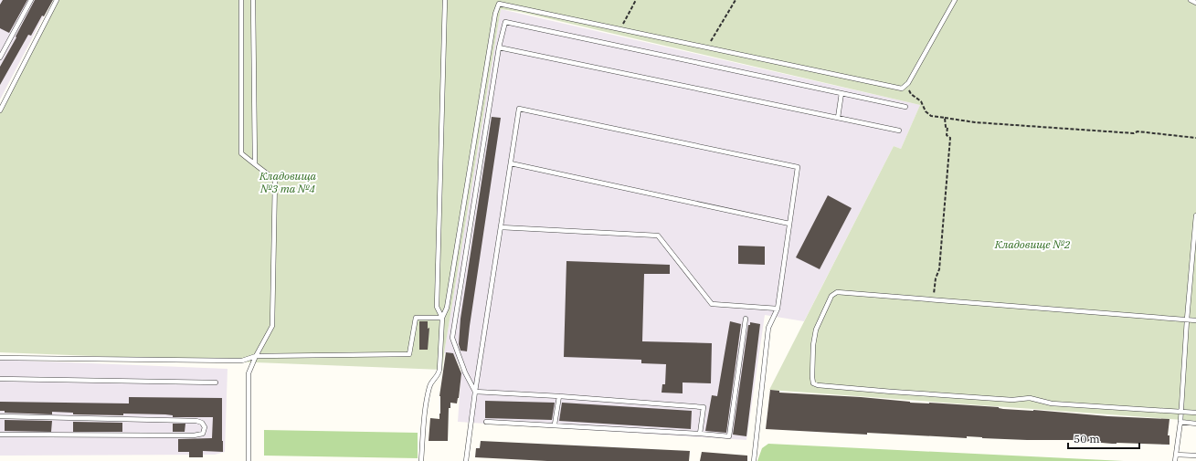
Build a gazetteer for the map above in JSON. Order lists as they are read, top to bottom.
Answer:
{
  "parks": ["Кладовища №3 та №4", "Кладовище №2"],
  "scale_bar": "50 m"
}
